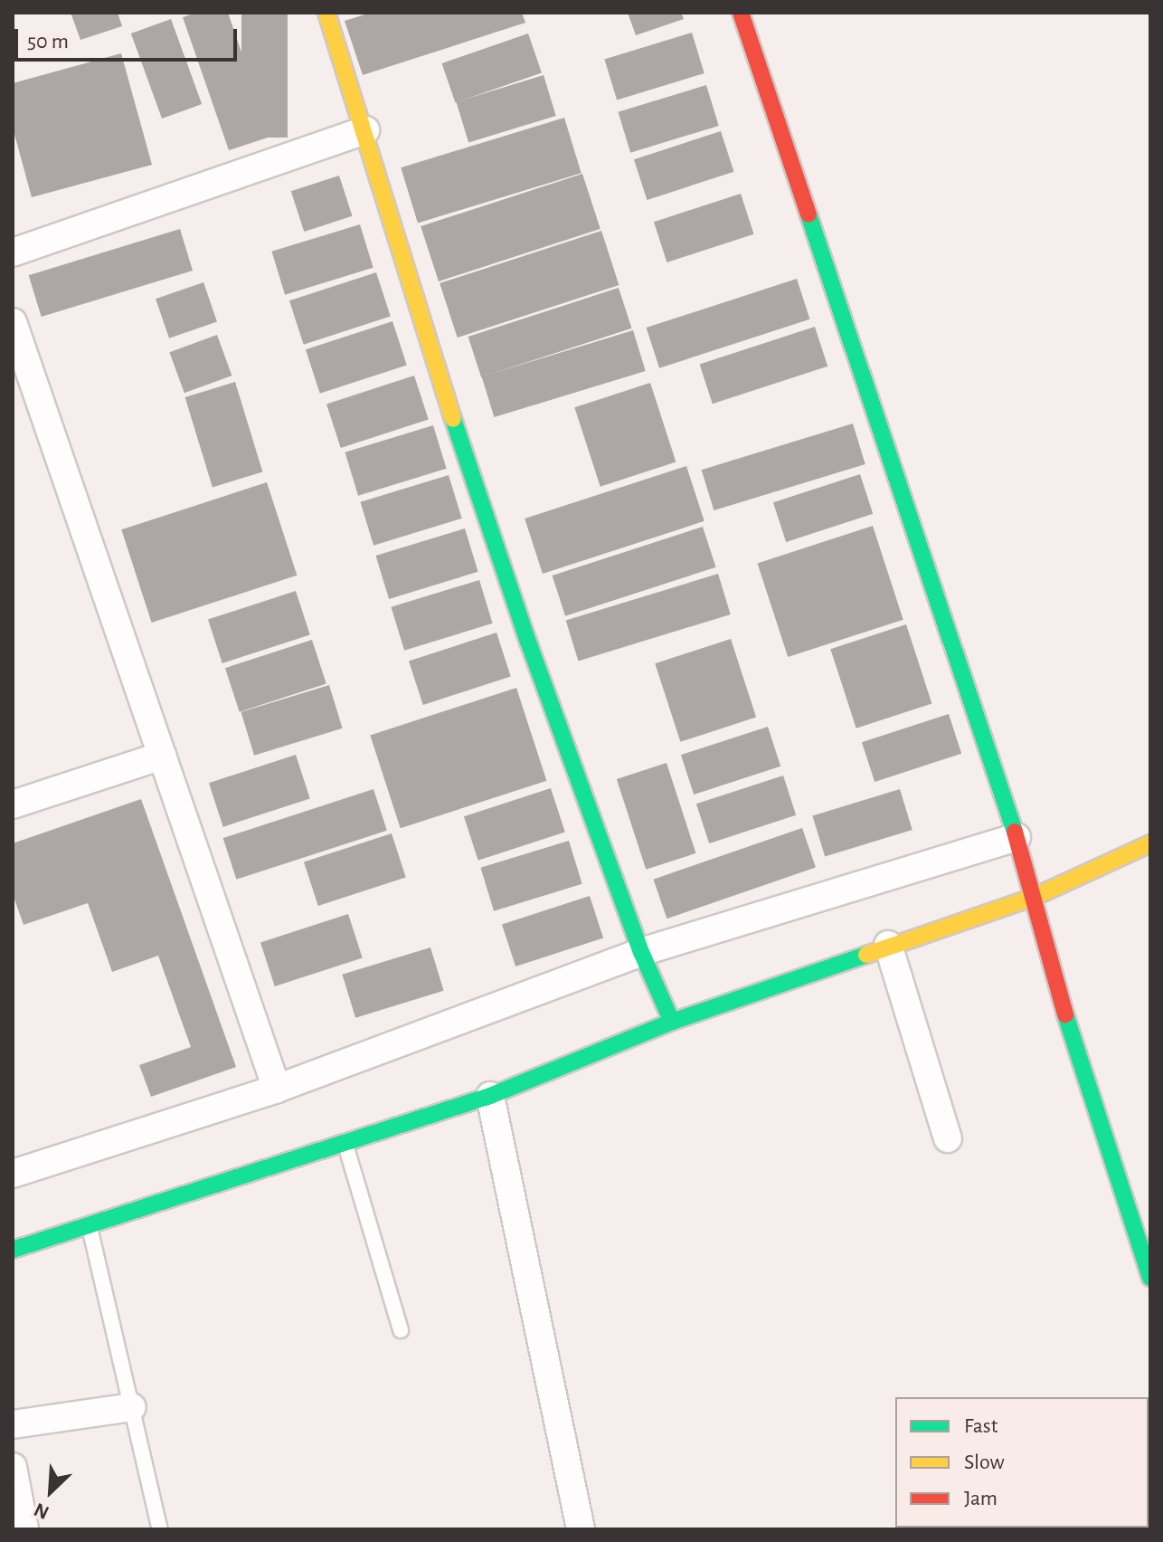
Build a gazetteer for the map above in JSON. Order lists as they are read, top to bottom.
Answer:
{
  "legend": ["Fast", "Slow", "Jam"],
  "scale_bar": "50 m",
  "north": "bottom left"
}
